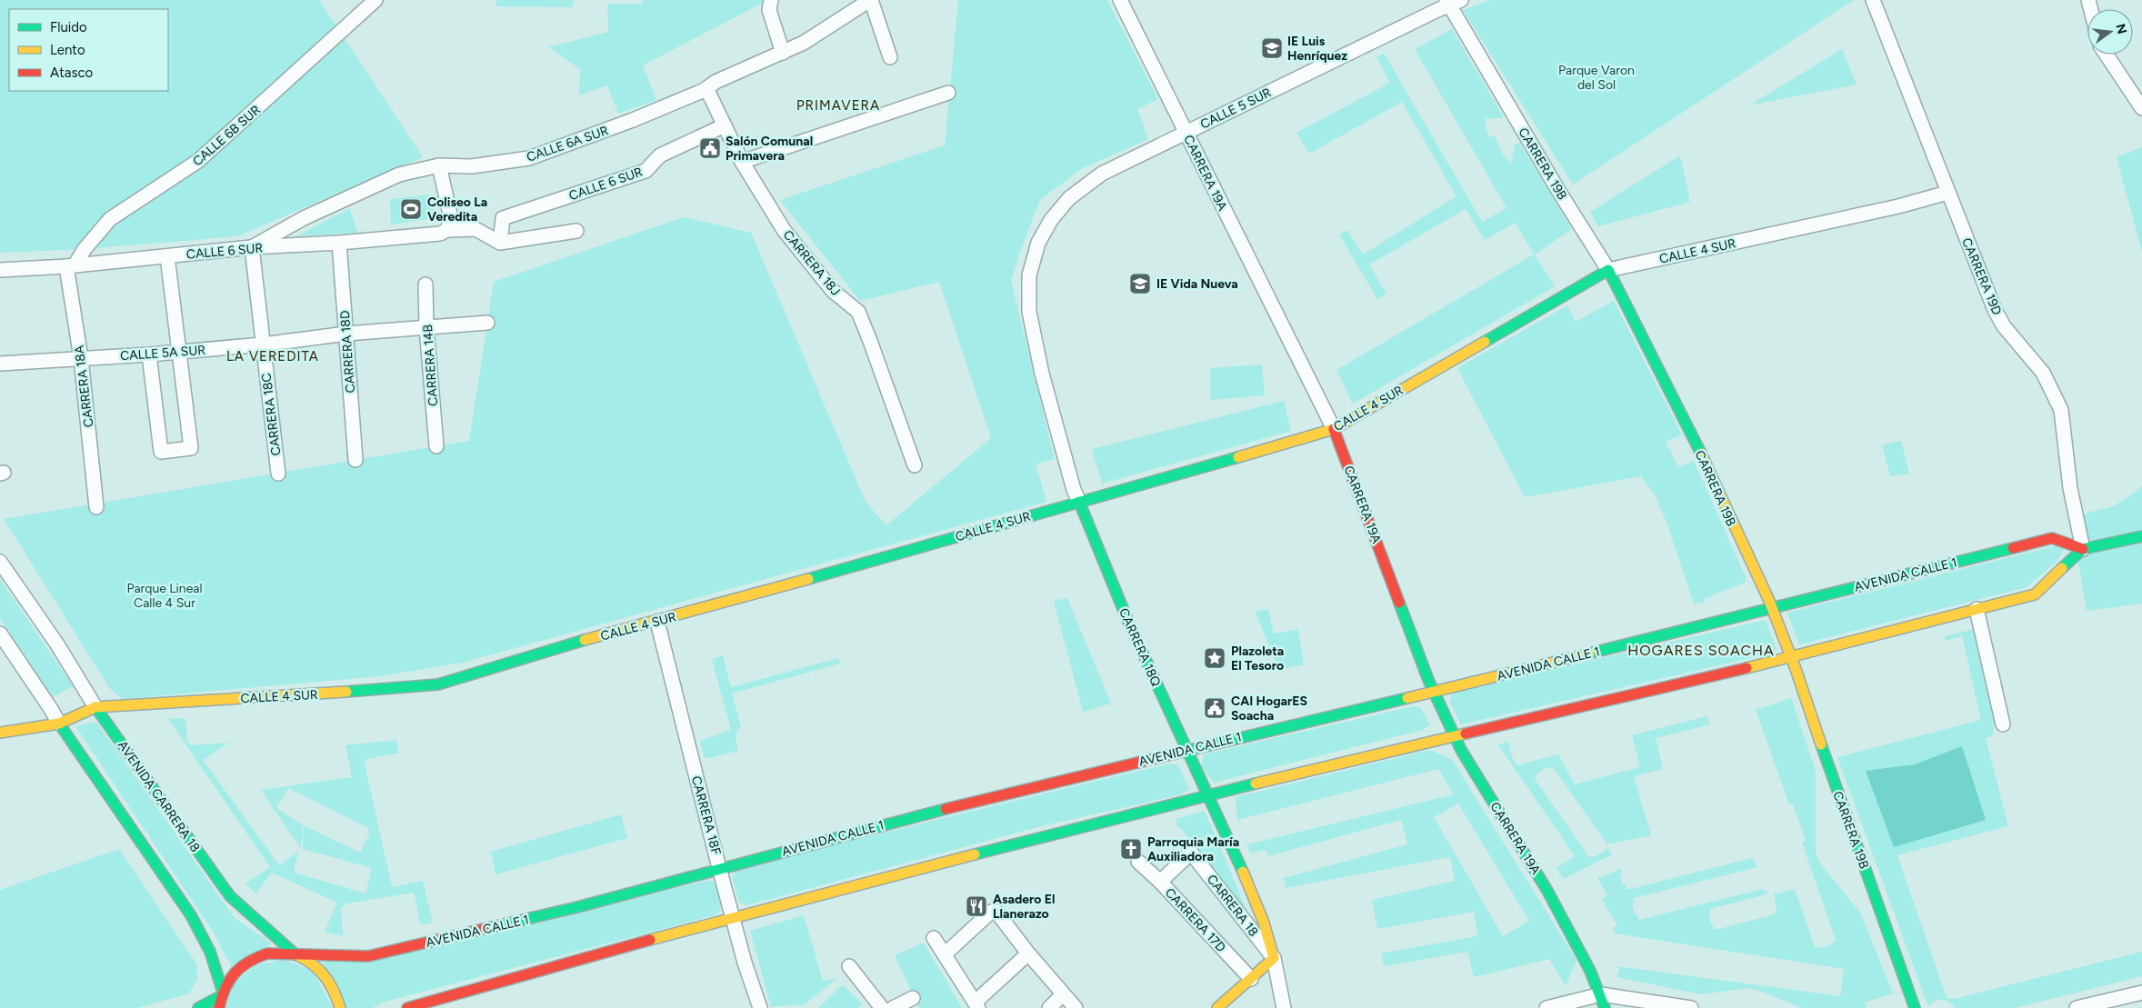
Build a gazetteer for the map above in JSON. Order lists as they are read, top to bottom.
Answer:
{
  "streets": {
    "main road": [
      "CARRERA 19B",
      "CARRERA 19A",
      "CALLE 4 SUR",
      "AVENIDA CALLE 1",
      "CARRERA 18Q",
      "AVENIDA CARRERA 18"
    ],
    "street": [
      "CALLE 5 SUR",
      "CALLE 6B SUR",
      "CALLE 6A SUR",
      "CALLE 6 SUR",
      "CARRERA 18J",
      "CARRERA 19D",
      "CARRERA 18D",
      "CALLE 5A SUR",
      "CARRERA 14B",
      "CARRERA 18A",
      "CARRERA 18C",
      "CARRERA 18F",
      "CARRERA 18",
      "CARRERA 17D"
    ]
  },
  "crossings": [
    ["CALLE 5 SUR", "CARRERA 19B"],
    ["CALLE 5 SUR", "CARRERA 19A"],
    ["CALLE 5 SUR", "CARRERA 18Q"],
    ["CALLE 6B SUR", "CALLE 6 SUR"],
    ["CALLE 6B SUR", "CARRERA 18A"],
    ["CALLE 6A SUR", "CALLE 6 SUR"],
    ["CALLE 6A SUR", "CARRERA 18J"],
    ["CALLE 6A SUR", "CARRERA 18C"],
    ["CARRERA 19B", "CALLE 4 SUR"],
    ["CARRERA 19B", "AVENIDA CALLE 1"],
    ["CARRERA 19A", "CALLE 4 SUR"],
    ["CARRERA 19A", "AVENIDA CALLE 1"],
    ["CALLE 6 SUR", "CARRERA 18J"],
    ["CALLE 6 SUR", "CARRERA 18D"],
    ["CALLE 6 SUR", "CARRERA 18A"],
    ["CALLE 6 SUR", "CARRERA 18C"],
    ["CALLE 4 SUR", "CARRERA 19D"],
    ["CALLE 4 SUR", "CARRERA 18Q"],
    ["CALLE 4 SUR", "AVENIDA CARRERA 18"],
    ["CALLE 4 SUR", "CARRERA 18F"],
    ["CARRERA 19D", "AVENIDA CALLE 1"],
    ["CARRERA 18D", "CALLE 5A SUR"],
    ["CALLE 5A SUR", "CARRERA 14B"],
    ["CALLE 5A SUR", "CARRERA 18A"],
    ["CALLE 5A SUR", "CARRERA 18C"],
    ["AVENIDA CALLE 1", "CARRERA 18Q"],
    ["AVENIDA CALLE 1", "AVENIDA CARRERA 18"],
    ["AVENIDA CALLE 1", "CARRERA 18F"],
    ["CARRERA 18Q", "CARRERA 18"],
    ["CARRERA 18", "CARRERA 17D"]
  ],
  "districts": ["PRIMAVERA", "LA VEREDITA", "HOGARES SOACHA"],
  "parks": ["Parque Varon del Sol", "Parque Lineal Calle 4 Sur"],
  "places": {
    "school or university": ["IE Luis Henríquez", "IE Vida Nueva"],
    "public building": ["Salón Comunal Primavera", "CAI HogarES Soacha"],
    "sports": ["Coliseo La Veredita"],
    "place": ["Plazoleta El Tesoro"],
    "church": ["Parroquia María Auxiliadora"],
    "restaurant": ["Asadero El Llanerazo"]
  },
  "legend": ["Fluido", "Lento", "Atasco"],
  "north": "right"
}
